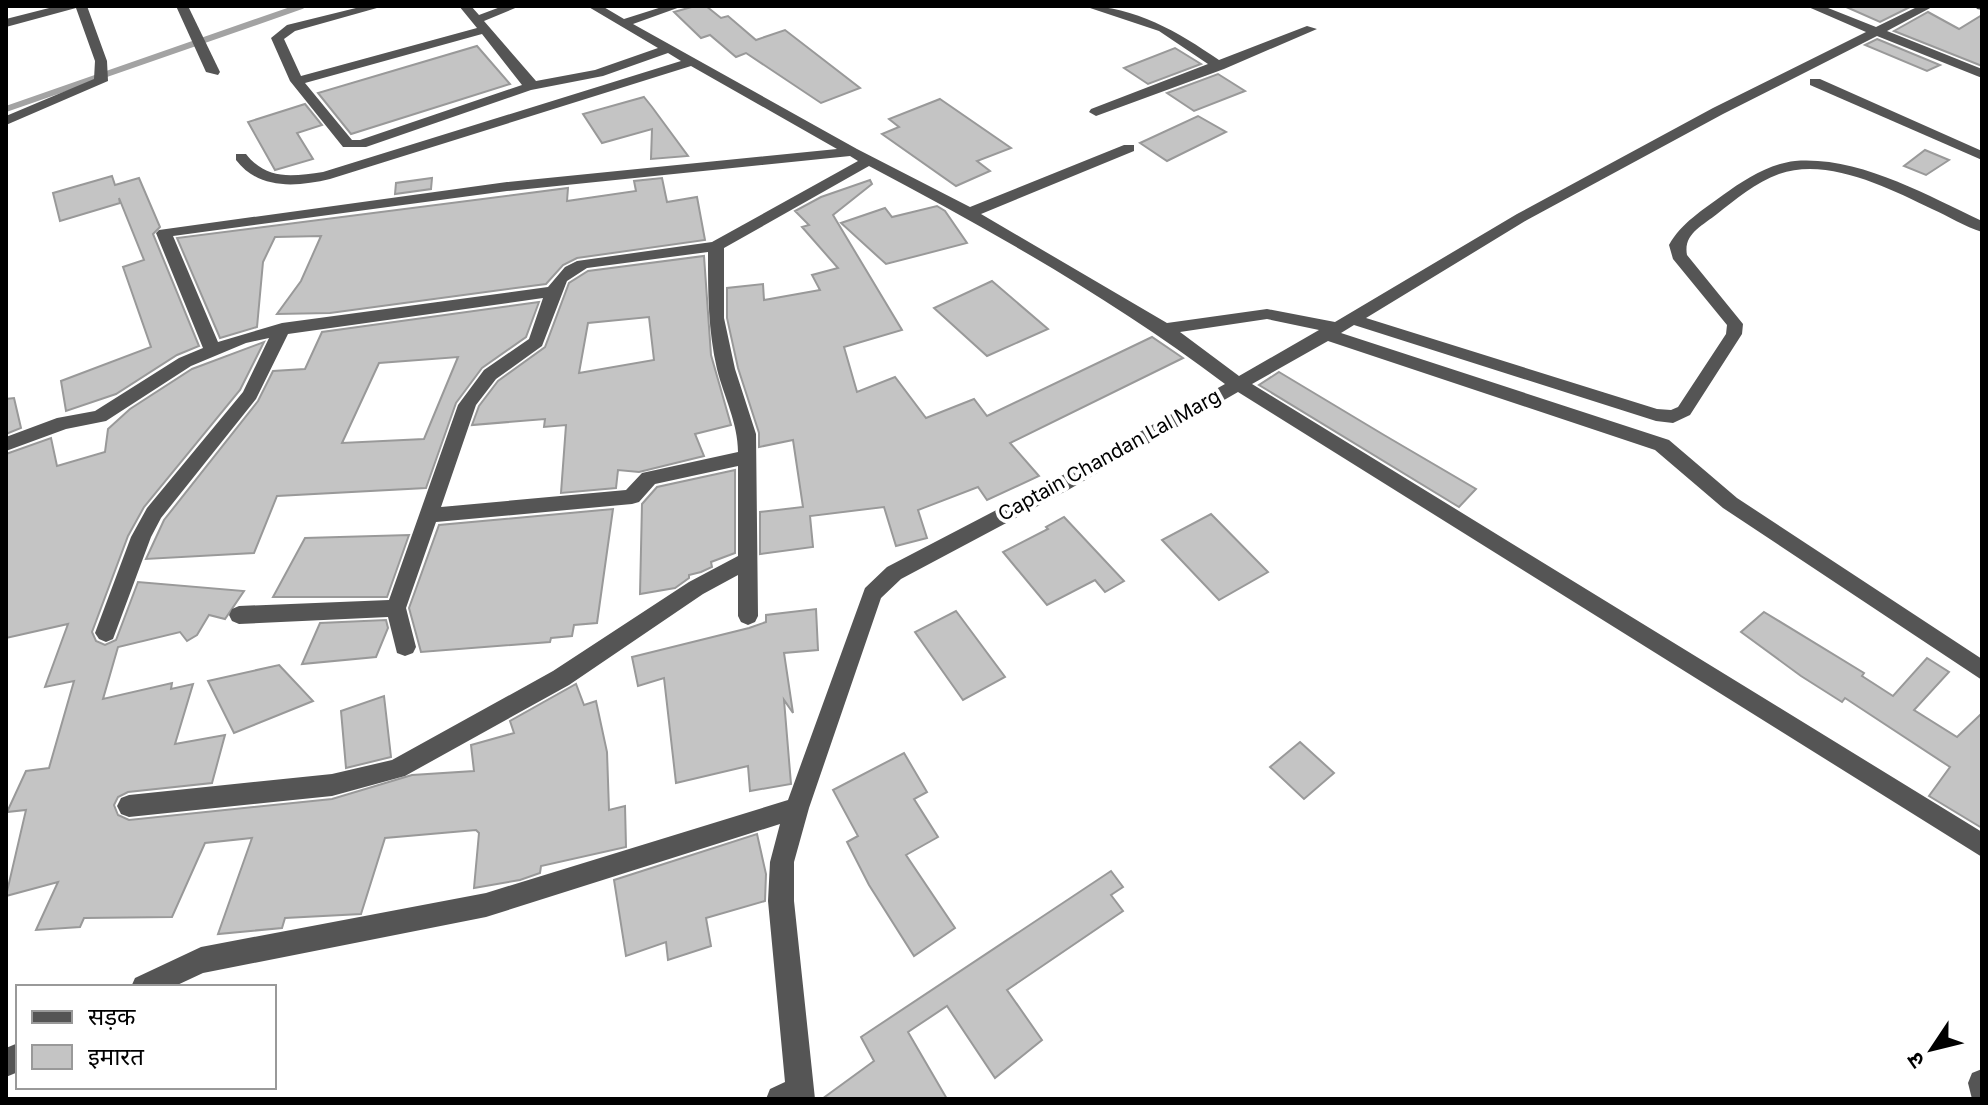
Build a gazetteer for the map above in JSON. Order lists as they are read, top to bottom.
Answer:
{
  "streets": {
    "street": ["Captain Chandan Lal Marg"]
  },
  "legend": ["सड़क", "इमारत"],
  "north": "bottom left"
}
